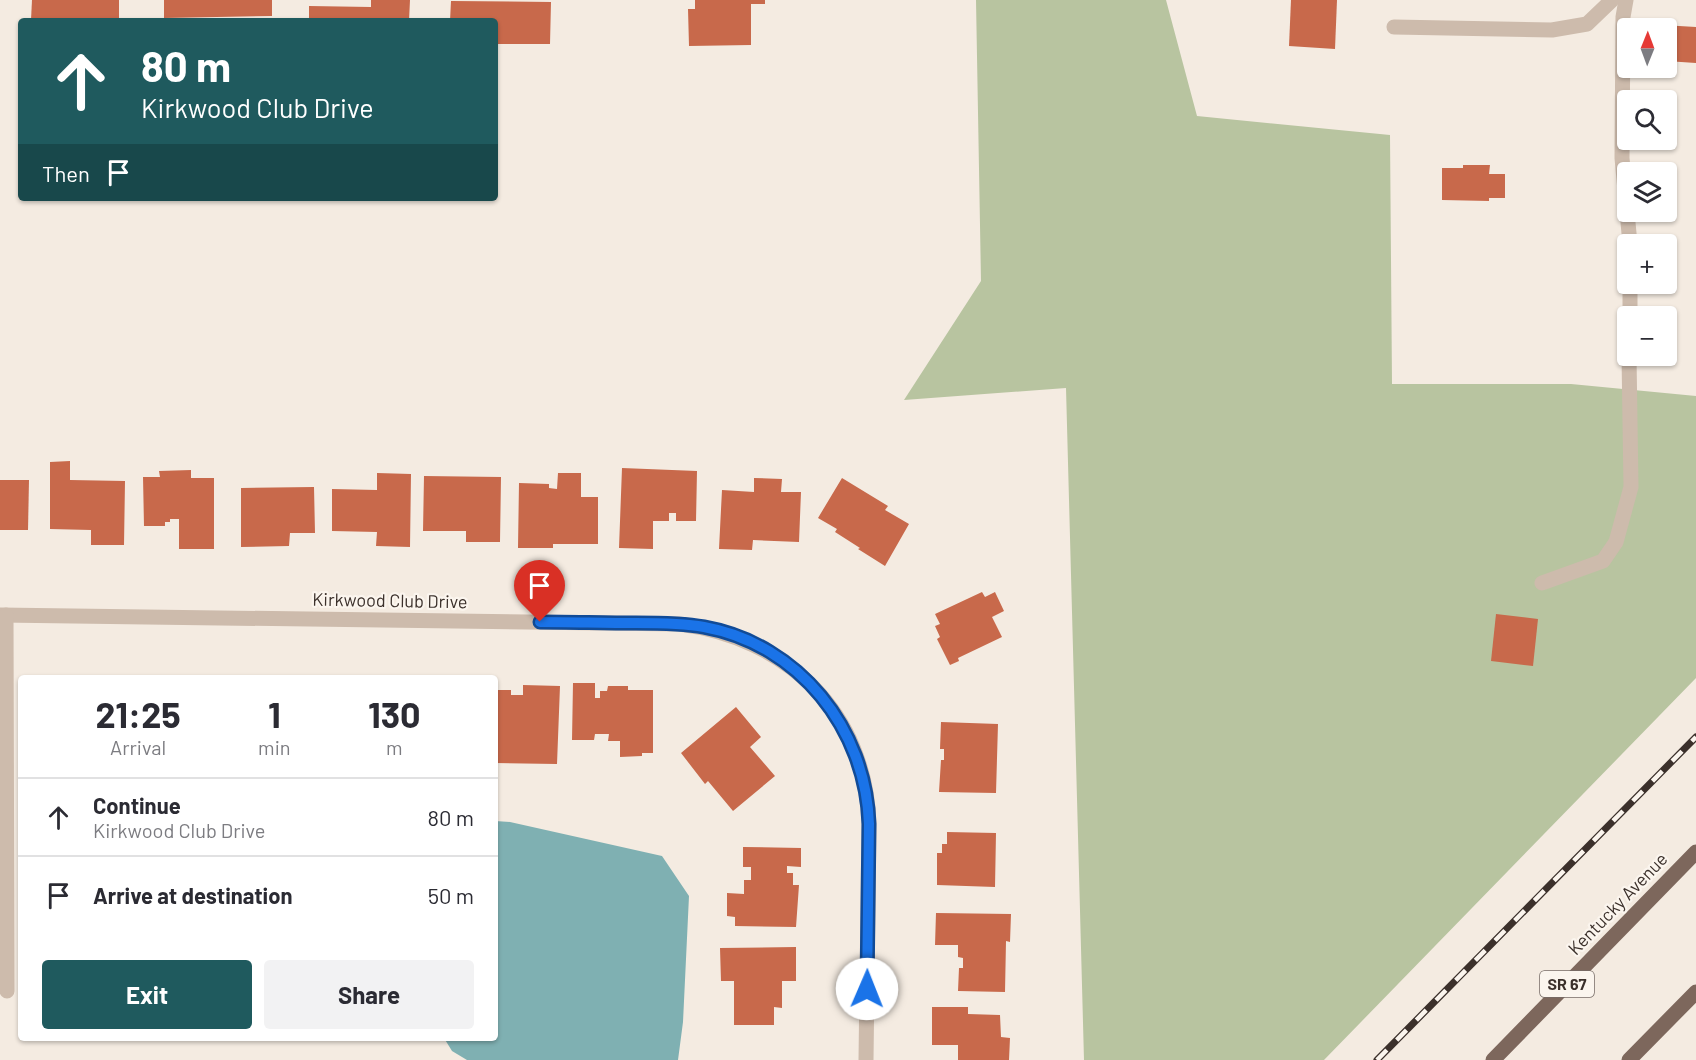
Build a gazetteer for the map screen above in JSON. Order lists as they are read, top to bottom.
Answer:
{
  "streets": {
    "main road": ["Kentucky Avenue", "SR 67"],
    "street": ["Kirkwood Club Drive"]
  },
  "north": "top",
  "page": {
    "map_buttons": ["+", "−"],
    "turn": ["80 m", "Kirkwood Club Drive"],
    "then": "Then",
    "eta": [
      "21:25",
      "Arrival",
      "1",
      "min",
      "130",
      "m"
    ],
    "list": [
      {
        "name": "Continue",
        "note": "Kirkwood Club Drive",
        "value": "80 m"
      },
      {
        "name": "Arrive at destination",
        "value": "50 m"
      }
    ],
    "buttons": ["Exit", "Share"]
  }
}
